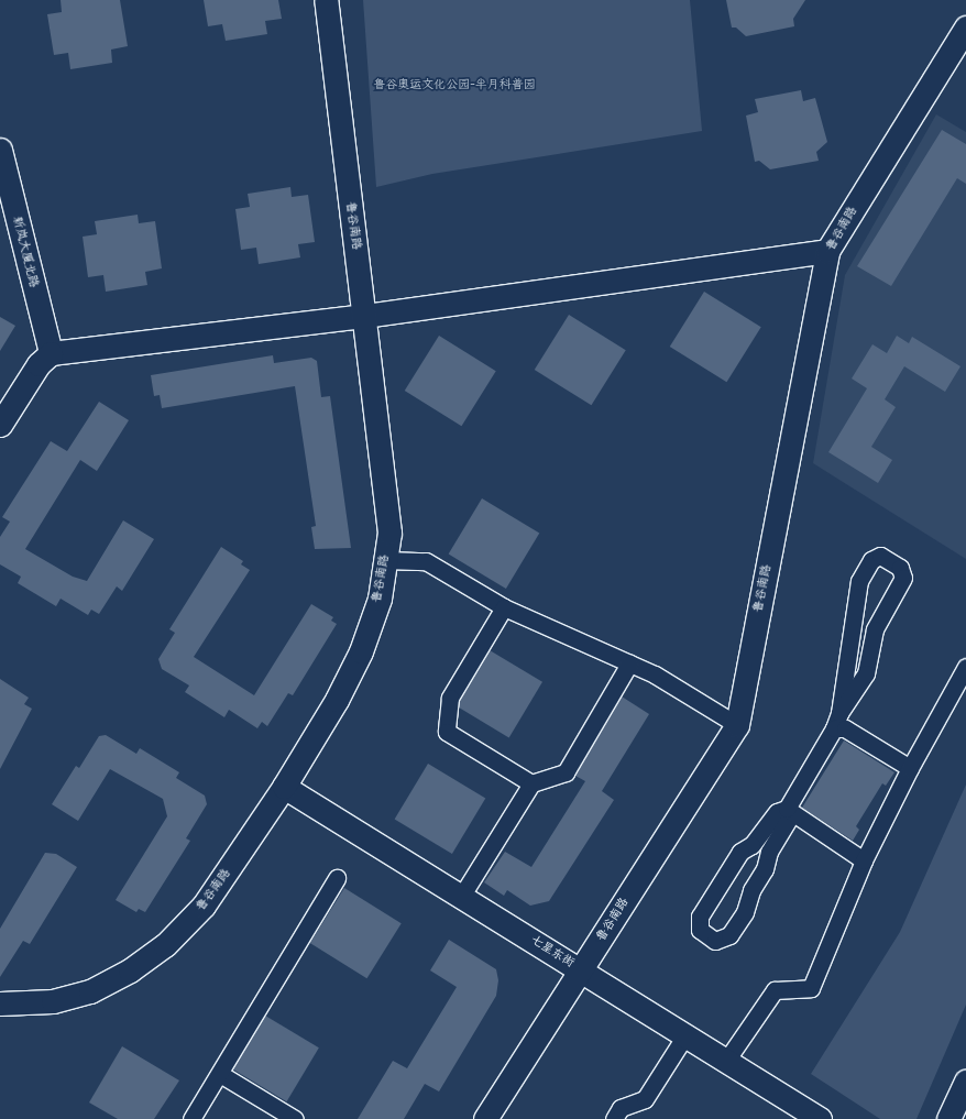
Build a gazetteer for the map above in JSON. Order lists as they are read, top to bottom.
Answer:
{
  "streets": {
    "street": ["鲁谷南路", "新岚大厦北路", "七星东街"]
  },
  "crossings": [
    ["鲁谷南路", "七星东街"]
  ],
  "parks": ["鲁谷奥运文化公园-半月科普园"]
}
